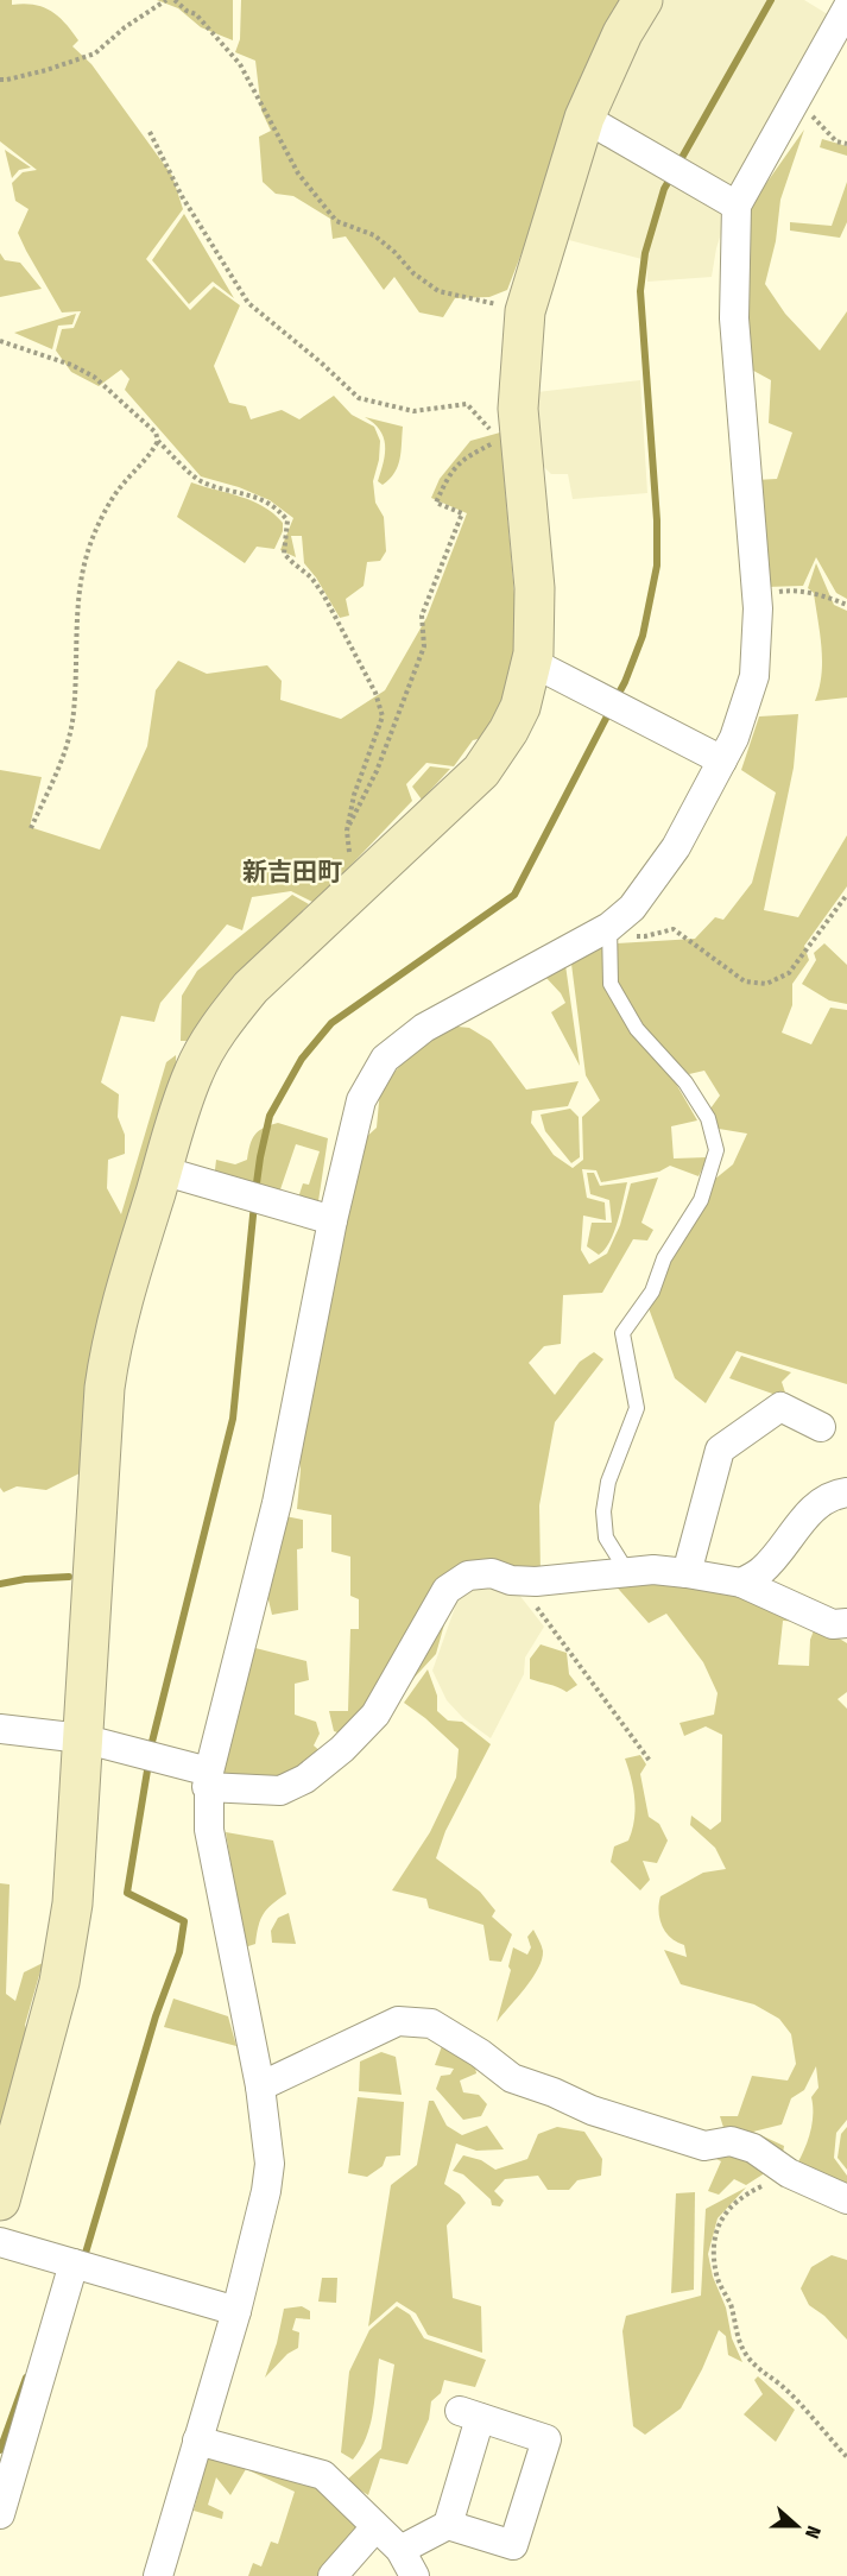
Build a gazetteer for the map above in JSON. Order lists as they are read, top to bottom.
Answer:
{
  "districts": ["新吉田町"],
  "north": "right"
}
